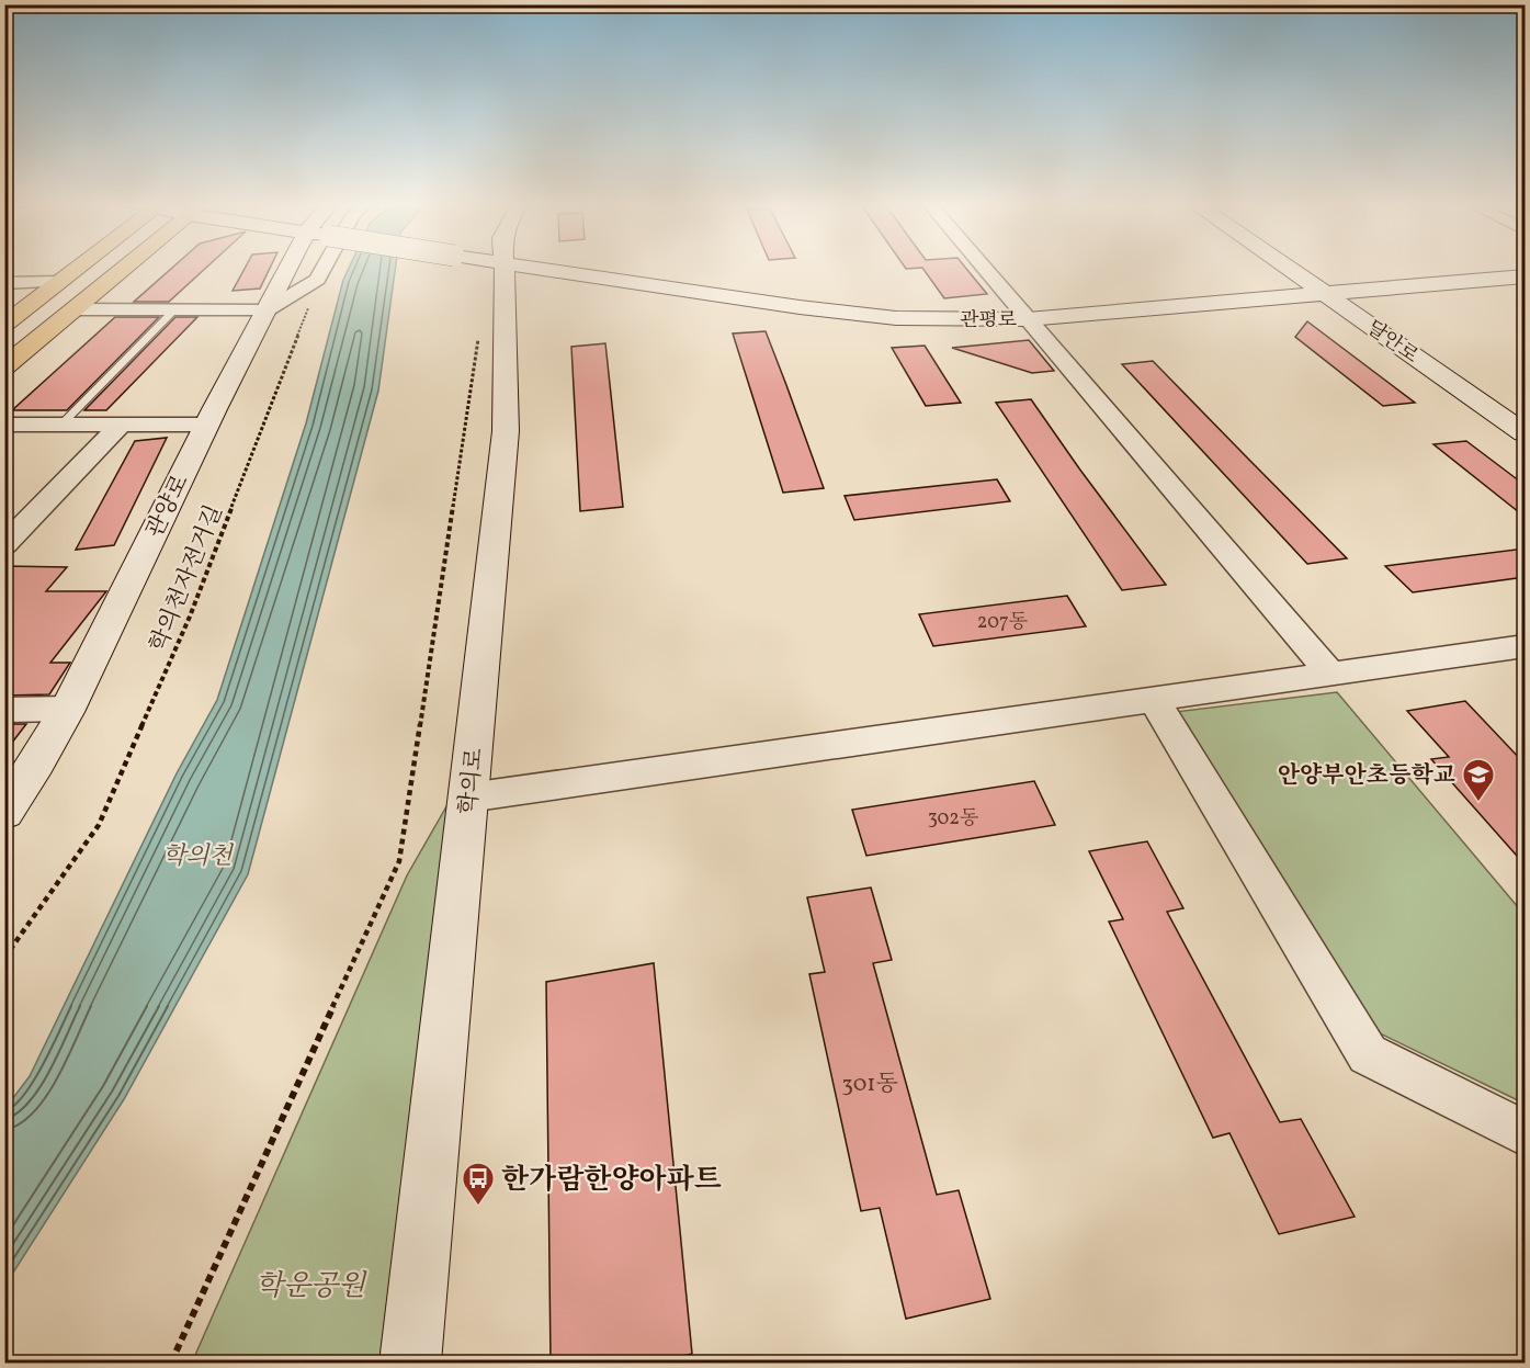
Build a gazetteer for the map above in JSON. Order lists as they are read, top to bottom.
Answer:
{
  "streets": {
    "street": [
      "관평로",
      "달안로",
      "관양로",
      "학의로"
    ],
    "path": ["학의천자전거길"]
  },
  "crossings": [
    ["관평로", "달안로"]
  ],
  "water": ["학의천"],
  "parks": ["학운공원"],
  "places": {
    "school or university": ["안양부안초등학교"],
    "bus stop": ["한가람한양아파트"]
  },
  "house_numbers": ["207동", "302동", "301동"]
}
